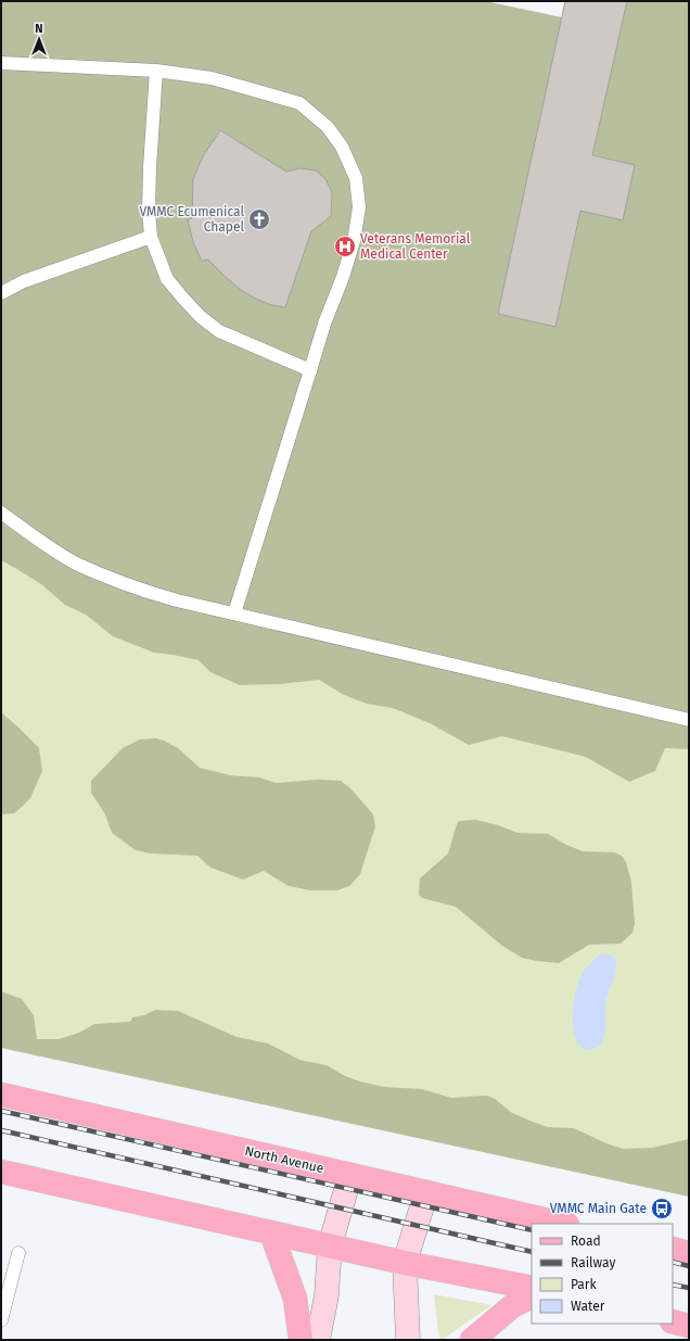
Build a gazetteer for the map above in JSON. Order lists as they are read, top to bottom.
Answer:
{
  "streets": {
    "main road": ["North Avenue"]
  },
  "places": {
    "church": ["VMMC Ecumenical Chapel"],
    "hospital": ["Veterans Memorial Medical Center"],
    "bus stop": ["VMMC Main Gate"]
  },
  "legend": [
    "Road",
    "Railway",
    "Park",
    "Water"
  ],
  "north": "top"
}
